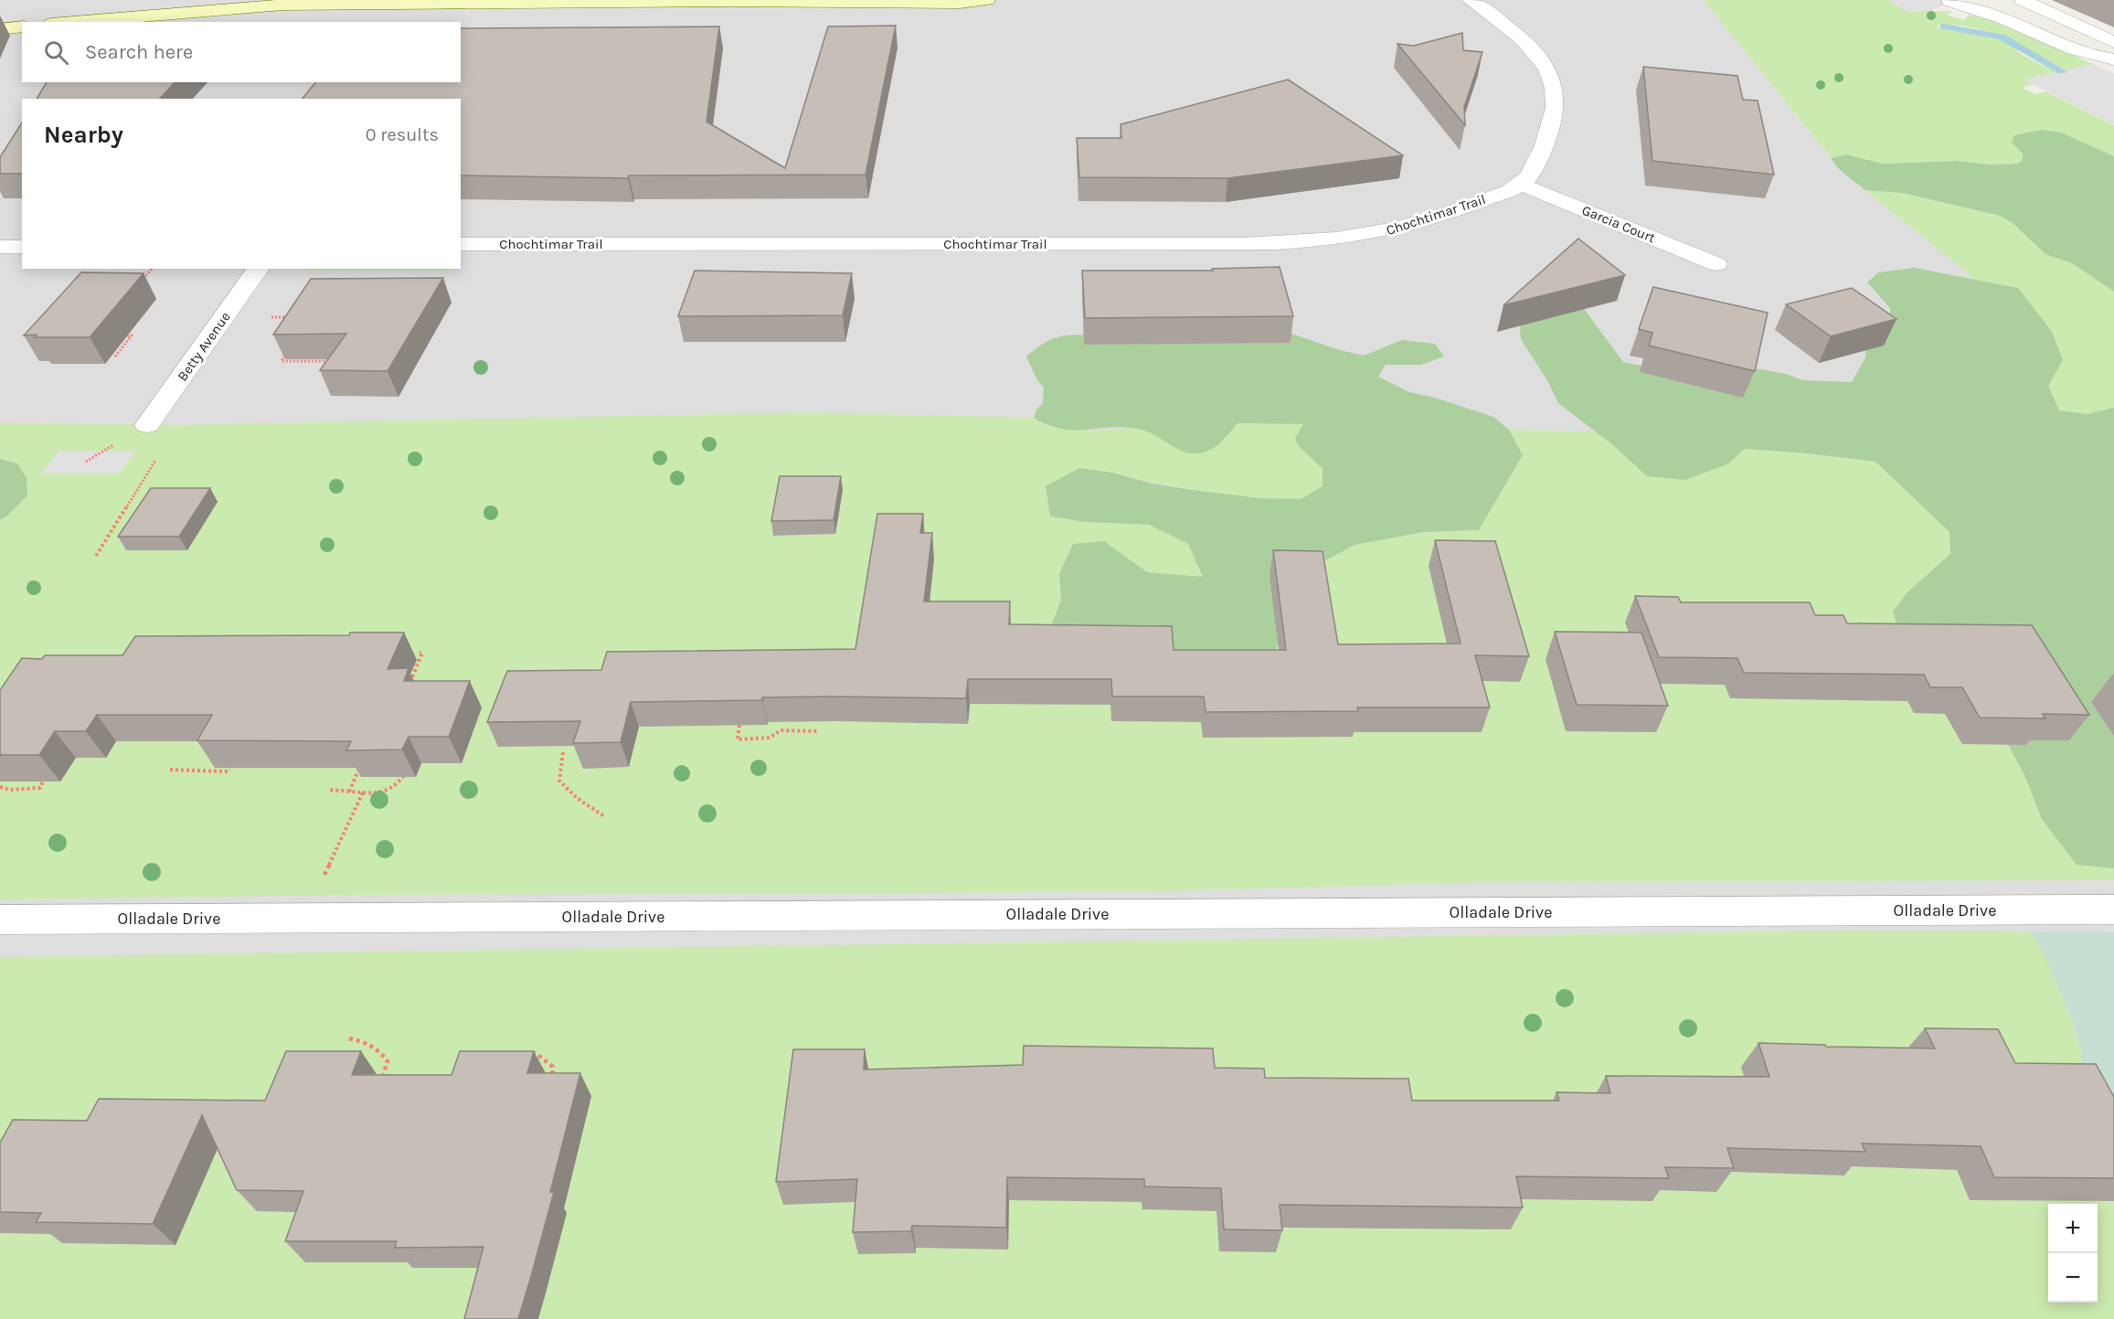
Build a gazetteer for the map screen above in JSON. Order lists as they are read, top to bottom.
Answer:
{
  "streets": {
    "street": [
      "Chochtimar Trail",
      "Garcia Court",
      "Betty Avenue",
      "Olladale Drive"
    ]
  },
  "crossings": [
    ["Chochtimar Trail", "Garcia Court"]
  ],
  "page": {
    "search": "Search here",
    "heading": ["Nearby", "0 results"],
    "map_buttons": ["+", "−"]
  }
}
